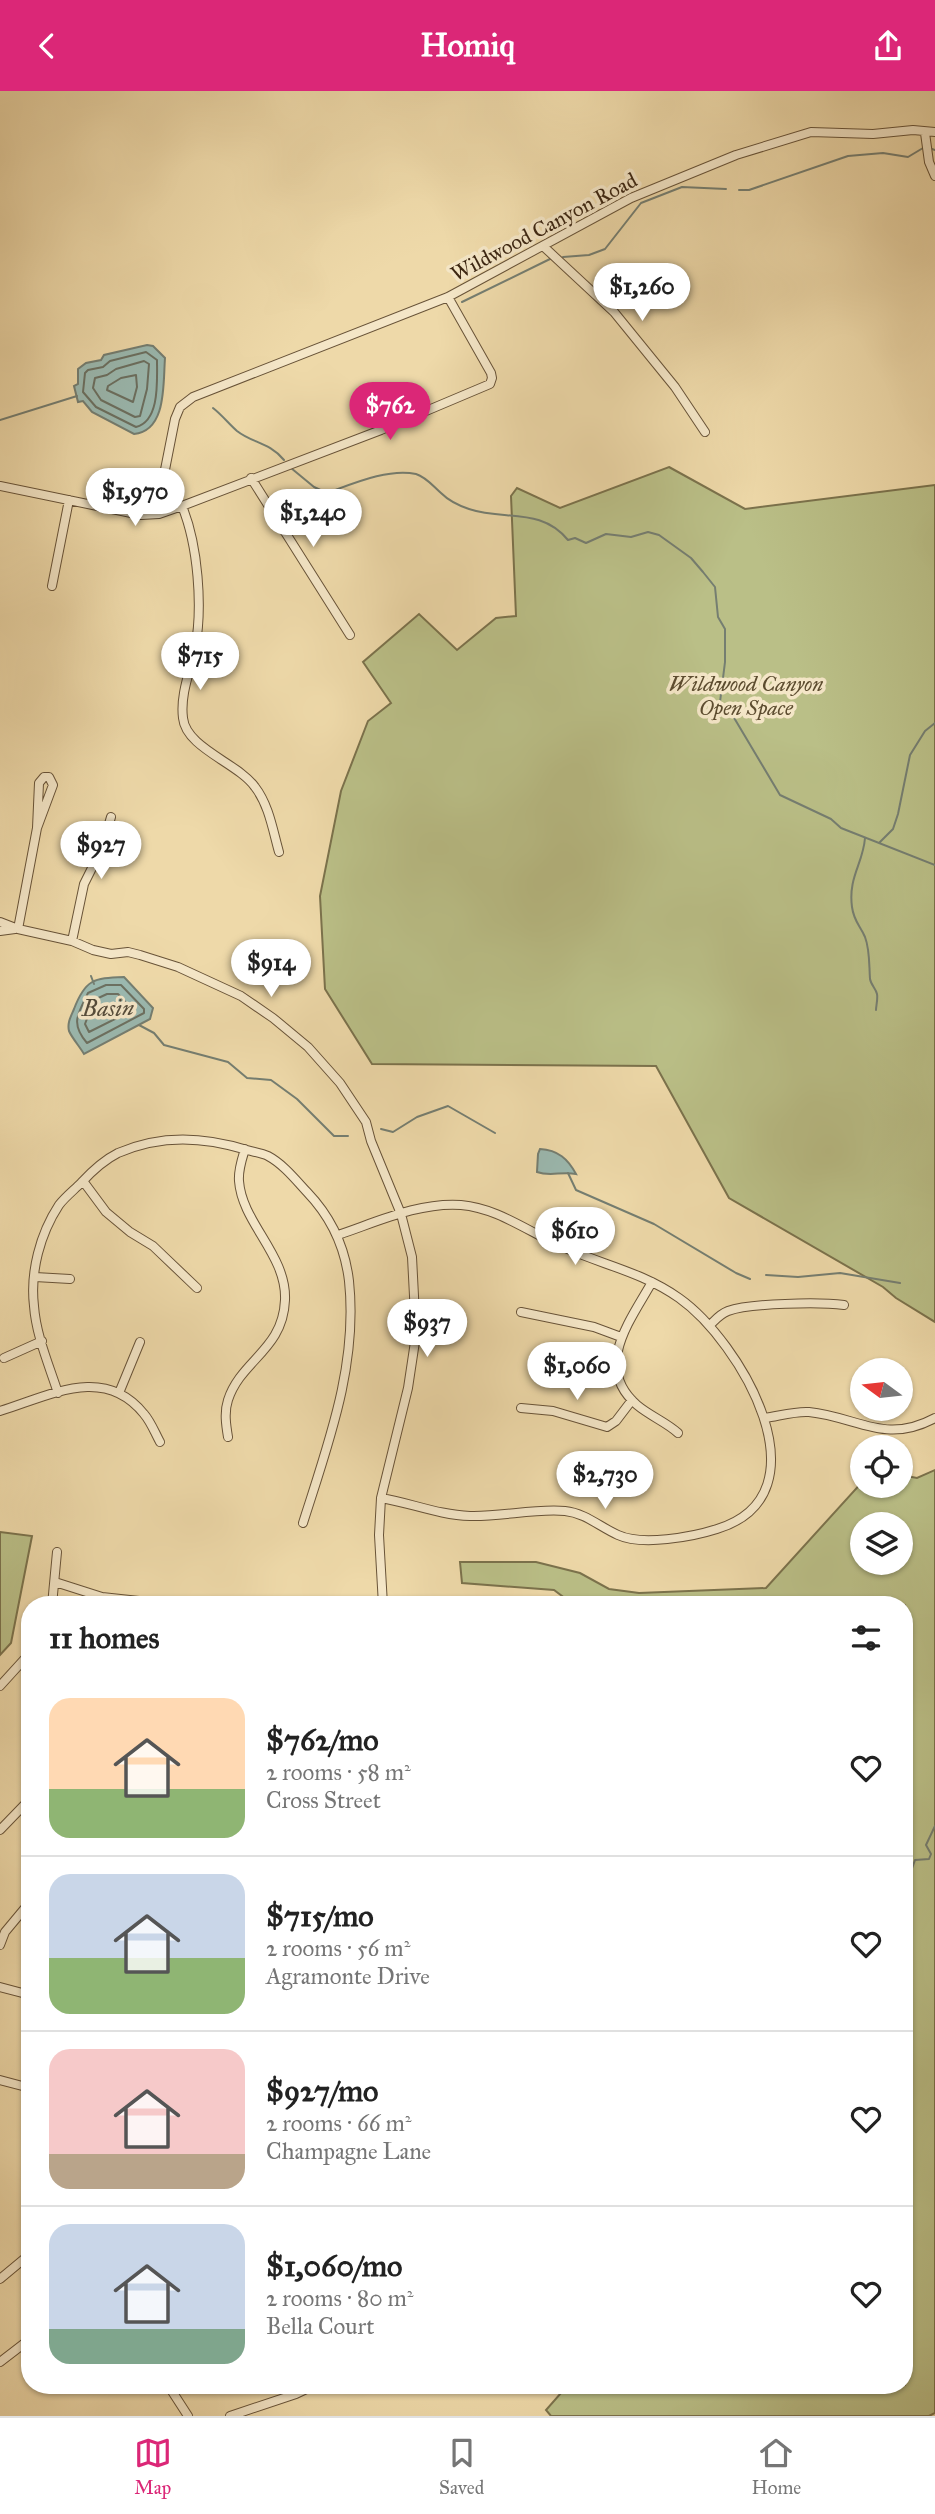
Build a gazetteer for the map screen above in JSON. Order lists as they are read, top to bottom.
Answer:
{
  "streets": {
    "street": ["Wildwood Canyon Road"]
  },
  "water": ["Basin"],
  "parks": ["Wildwood Canyon Open Space"],
  "north": "left",
  "page": {
    "header": "Homiq",
    "price": [
      "$1,260",
      "$762",
      "$1,970",
      "$1,240",
      "$715",
      "$927",
      "$914",
      "$610",
      "$937",
      "$1,060",
      "$2,730"
    ],
    "heading": "11 homes",
    "list": [
      {
        "name": "$762/mo",
        "note": "2 rooms · 58 m² · Cross Street"
      },
      {
        "name": "$715/mo",
        "note": "2 rooms · 56 m² · Agramonte Drive"
      },
      {
        "name": "$927/mo",
        "note": "2 rooms · 66 m² · Champagne Lane"
      },
      {
        "name": "$1,060/mo",
        "note": "2 rooms · 80 m² · Bella Court"
      }
    ],
    "tabs": ["Map", "Saved", "Home"]
  }
}
